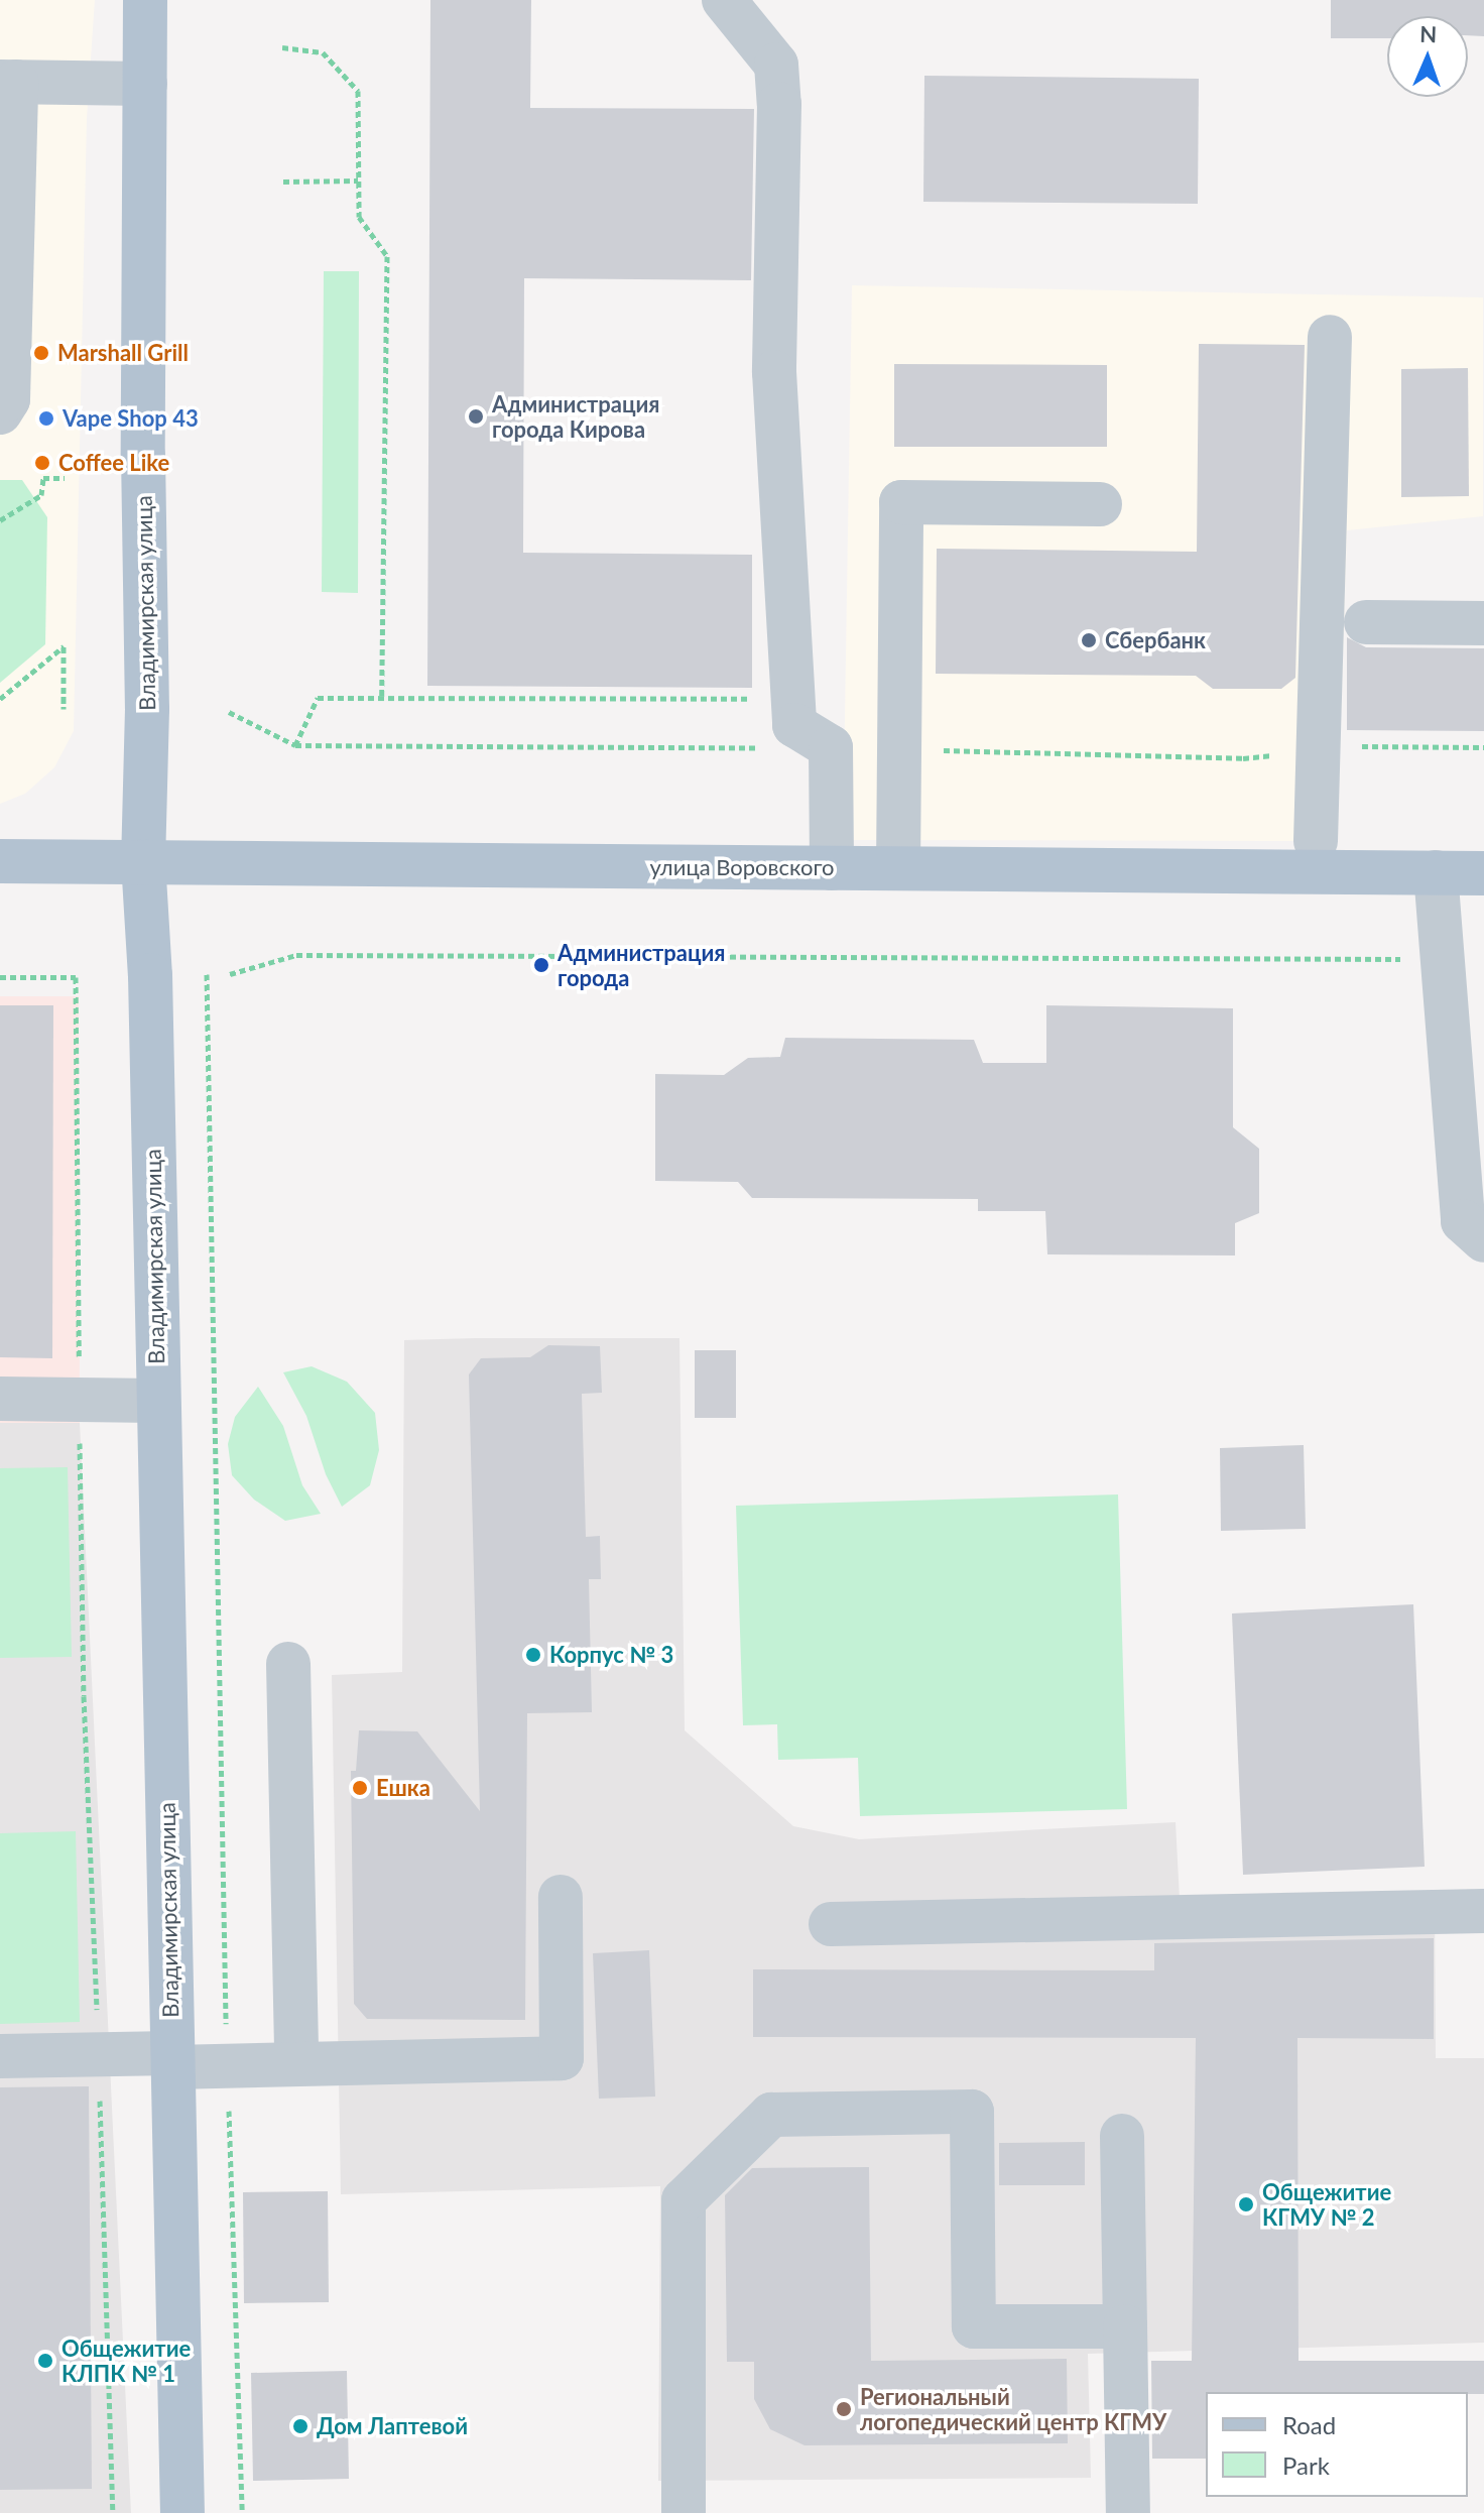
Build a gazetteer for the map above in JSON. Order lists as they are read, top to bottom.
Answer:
{
  "streets": {
    "main road": ["Владимирская улица", "улица Воровского"]
  },
  "crossings": [
    ["Владимирская улица", "улица Воровского"]
  ],
  "places": [
    "Marshall Grill",
    "Администрация города Кирова",
    "Vape Shop 43",
    "Coffee Like",
    "Сбербанк",
    "Администрация города",
    "Корпус № 3",
    "Ешка",
    "Общежитие КГМУ № 2",
    "Общежитие КЛПК № 1",
    "Региональный логопедический центр КГМУ",
    "Дом Лаптевой"
  ],
  "legend": ["Road", "Park"],
  "north": "top"
}
